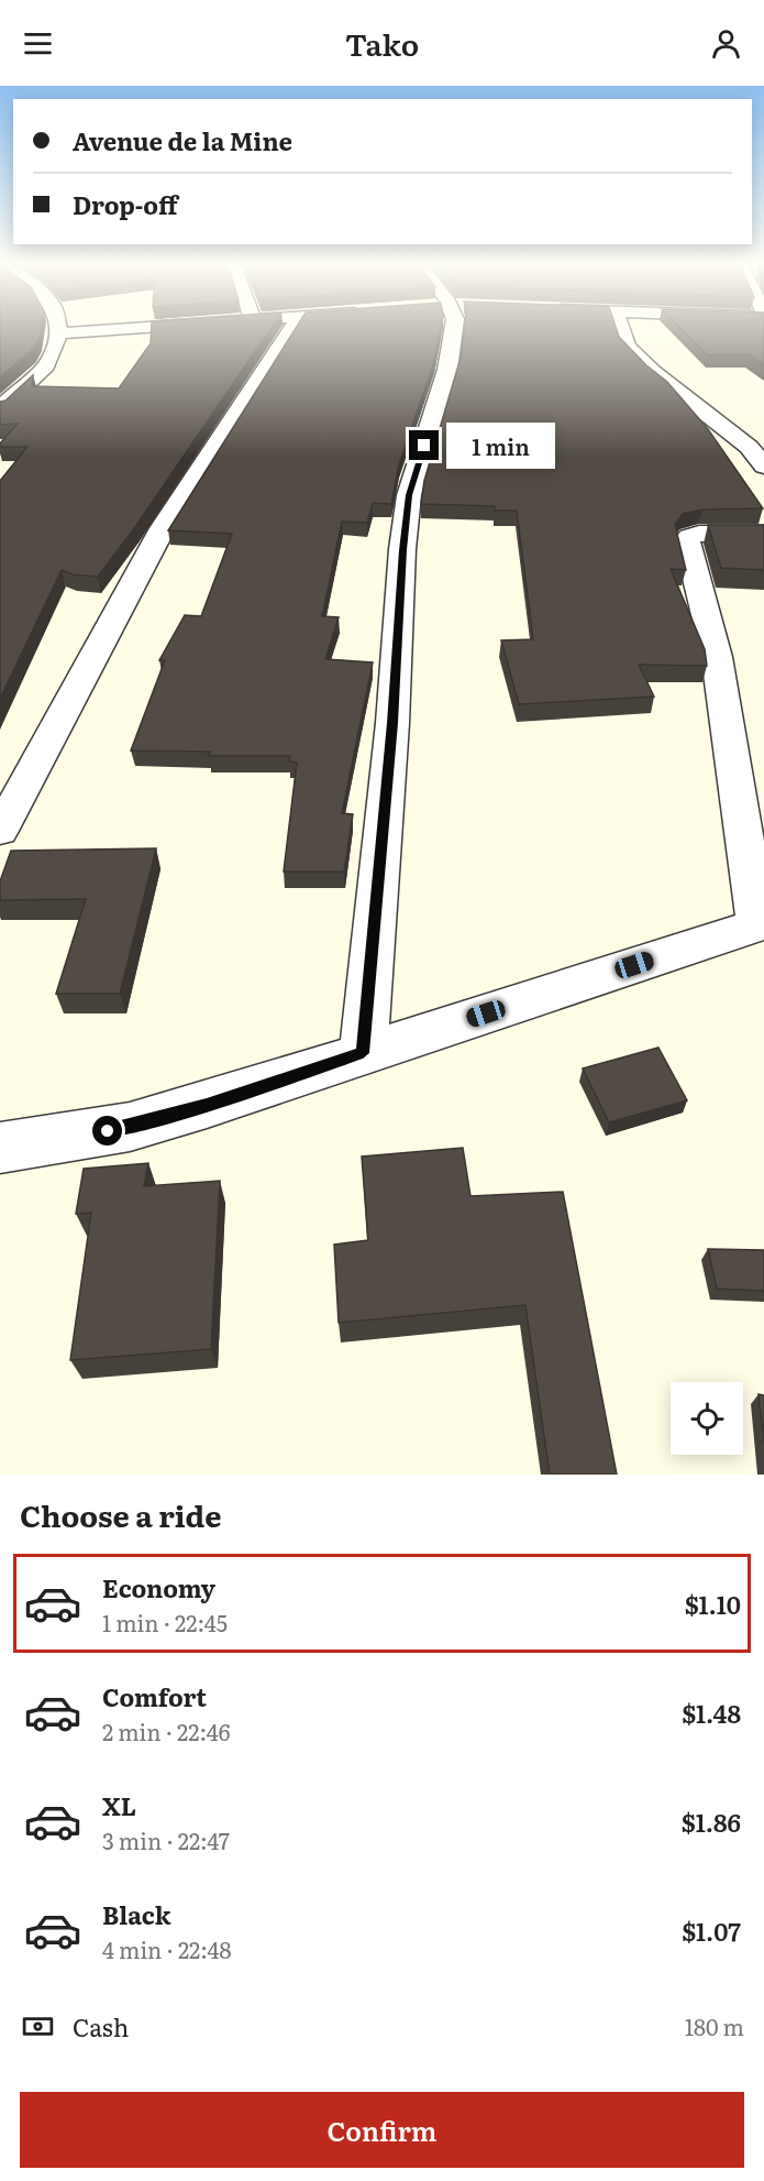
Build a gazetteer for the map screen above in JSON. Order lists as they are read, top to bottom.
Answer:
{
  "page": {
    "header": "Tako",
    "banner": ["Avenue de la Mine", "Drop-off"],
    "bubble": "1 min",
    "heading": "Choose a ride",
    "list": [
      {
        "name": "Economy",
        "note": "1 min · 22:45",
        "value": "$1.10"
      },
      {
        "name": "Comfort",
        "note": "2 min · 22:46",
        "value": "$1.48"
      },
      {
        "name": "XL",
        "note": "3 min · 22:47",
        "value": "$1.86"
      },
      {
        "name": "Black",
        "note": "4 min · 22:48",
        "value": "$1.07"
      }
    ],
    "pay": ["Cash", "180 m"],
    "buttons": "Confirm"
  }
}
